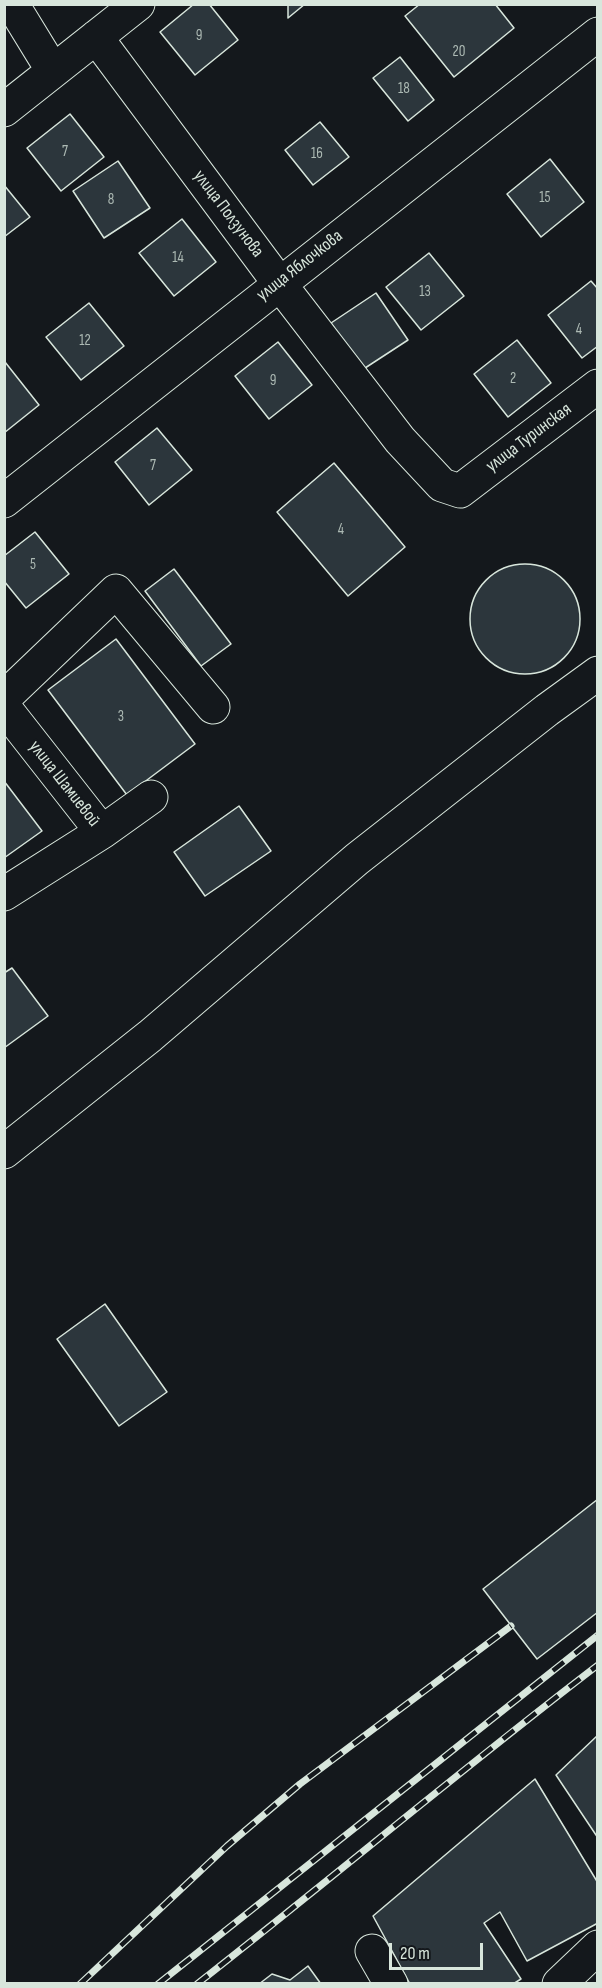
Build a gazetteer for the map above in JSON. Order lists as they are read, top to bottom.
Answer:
{
  "streets": {
    "street": [
      "улица Ползунова",
      "улица Яблочкова",
      "улица Туринская",
      "улица Шамиевой"
    ]
  },
  "crossings": [
    ["улица Ползунова", "улица Яблочкова"],
    ["улица Ползунова", "улица Туринская"]
  ],
  "house_numbers": [
    "9",
    "20",
    "18",
    "7",
    "16",
    "15",
    "8",
    "14",
    "13",
    "4",
    "12",
    "2",
    "9",
    "7",
    "4",
    "5",
    "3"
  ],
  "scale_bar": "20 m"
}
